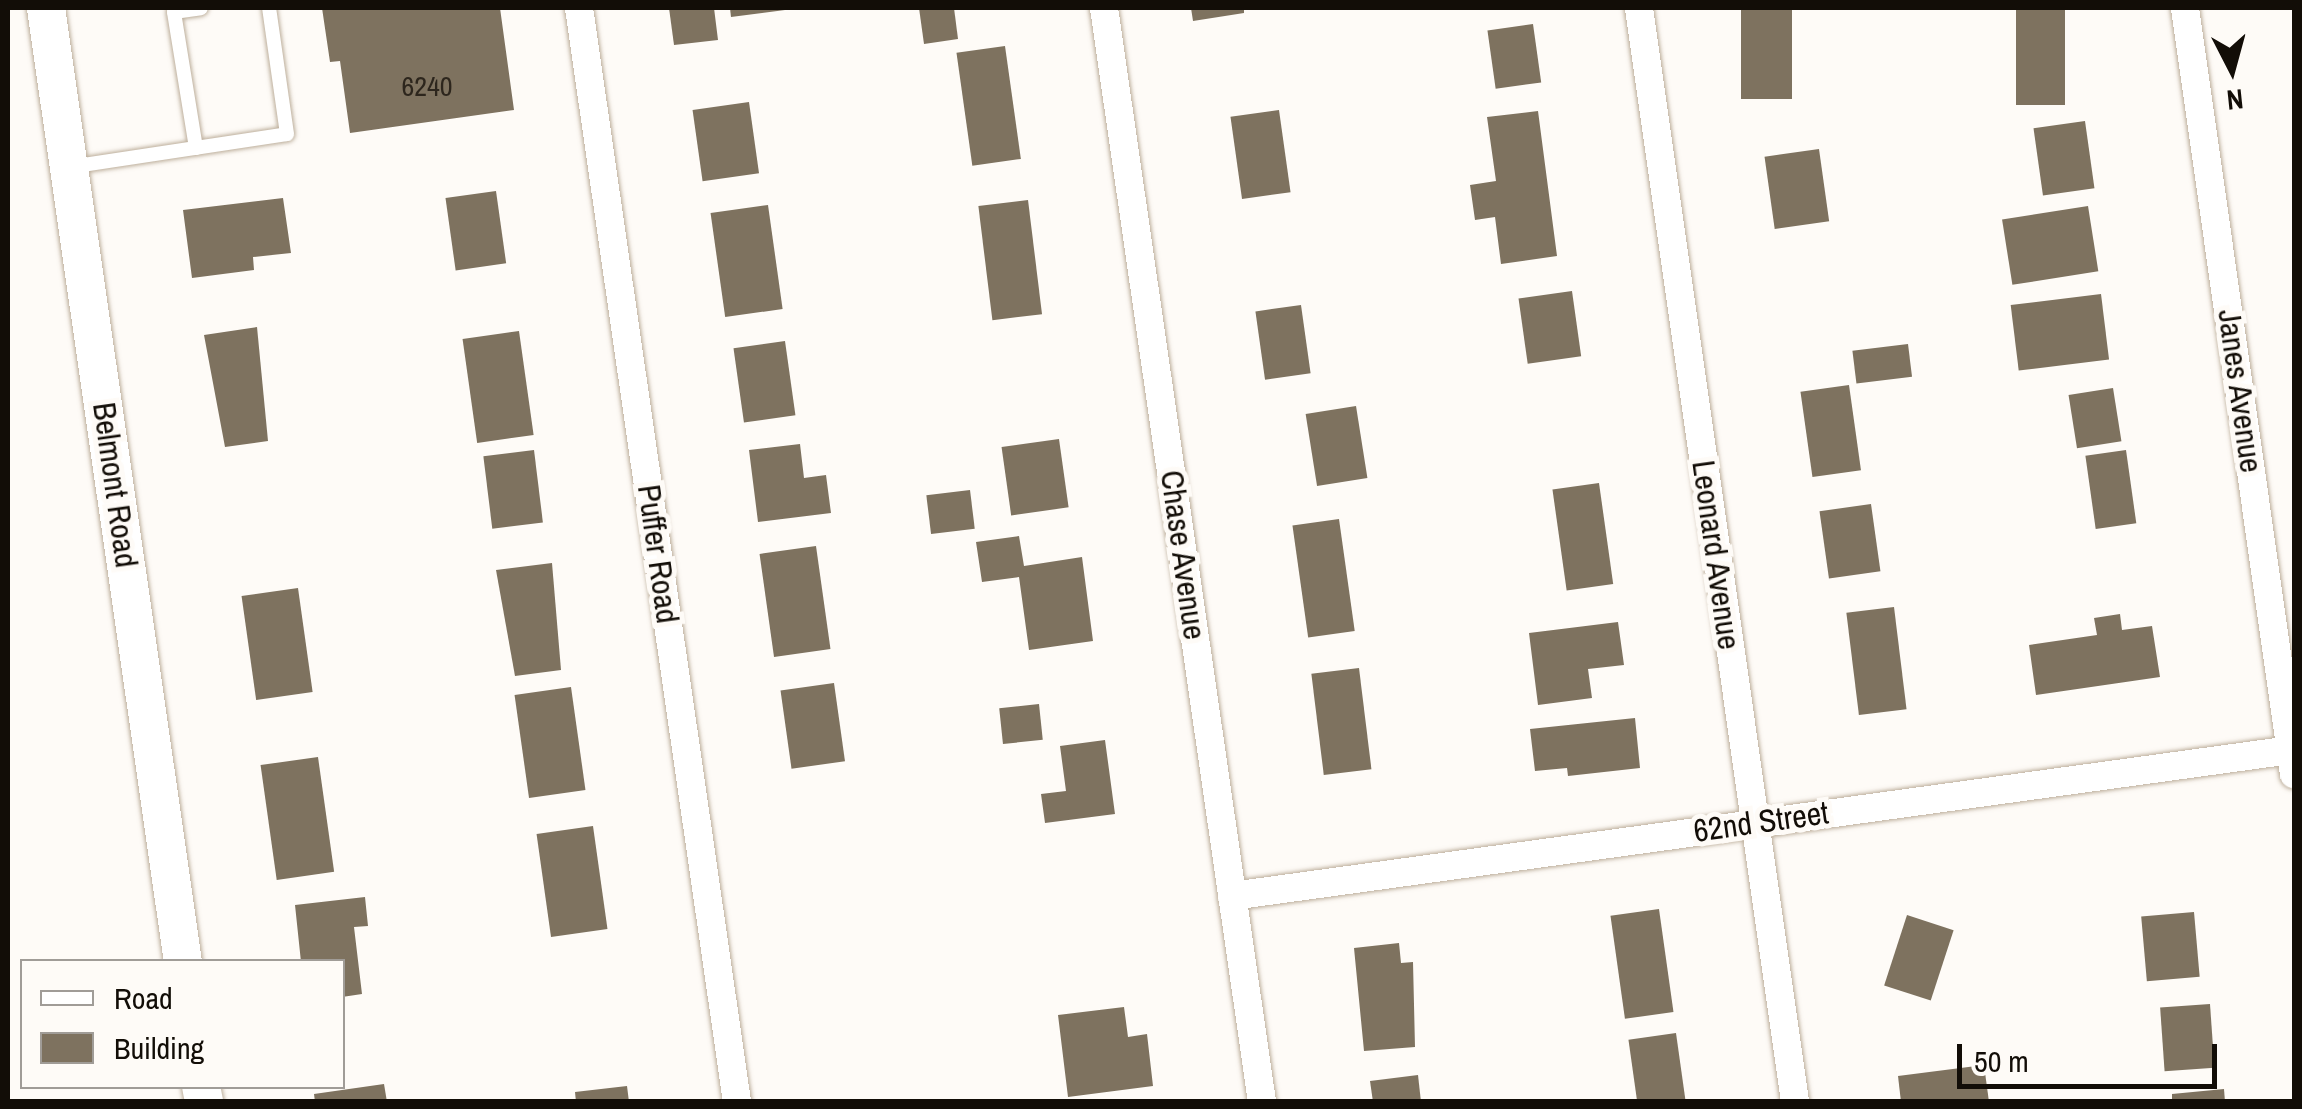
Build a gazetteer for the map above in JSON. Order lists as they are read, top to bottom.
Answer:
{
  "streets": {
    "main road": ["Belmont Road"],
    "street": [
      "Janes Avenue",
      "Puffer Road",
      "Chase Avenue",
      "Leonard Avenue",
      "62nd Street"
    ]
  },
  "crossings": [
    ["Janes Avenue", "62nd Street"],
    ["Chase Avenue", "62nd Street"],
    ["Leonard Avenue", "62nd Street"]
  ],
  "house_numbers": ["6240"],
  "legend": ["Road", "Building"],
  "scale_bar": "50 m",
  "north": "bottom"
}
